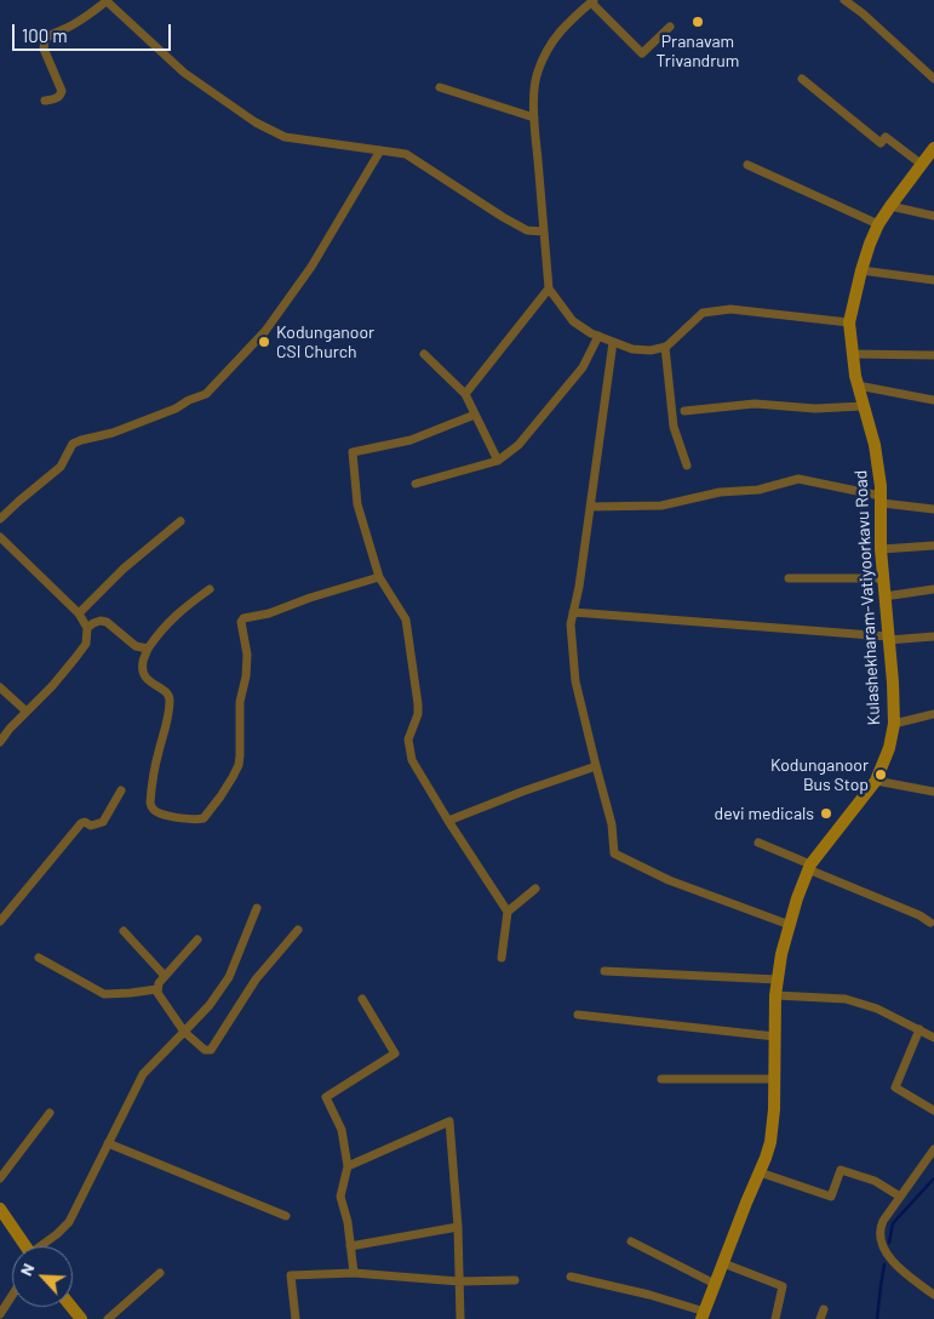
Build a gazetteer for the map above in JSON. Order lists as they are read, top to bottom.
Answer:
{
  "streets": {
    "street": ["Kulashekharam-Vatiyoorkavu Road"]
  },
  "places": [
    "Pranavam Trivandrum",
    "Kodunganoor CSI Church",
    "Kodunganoor Bus Stop",
    "devi medicals"
  ],
  "scale_bar": "100 m",
  "north": "top left"
}
